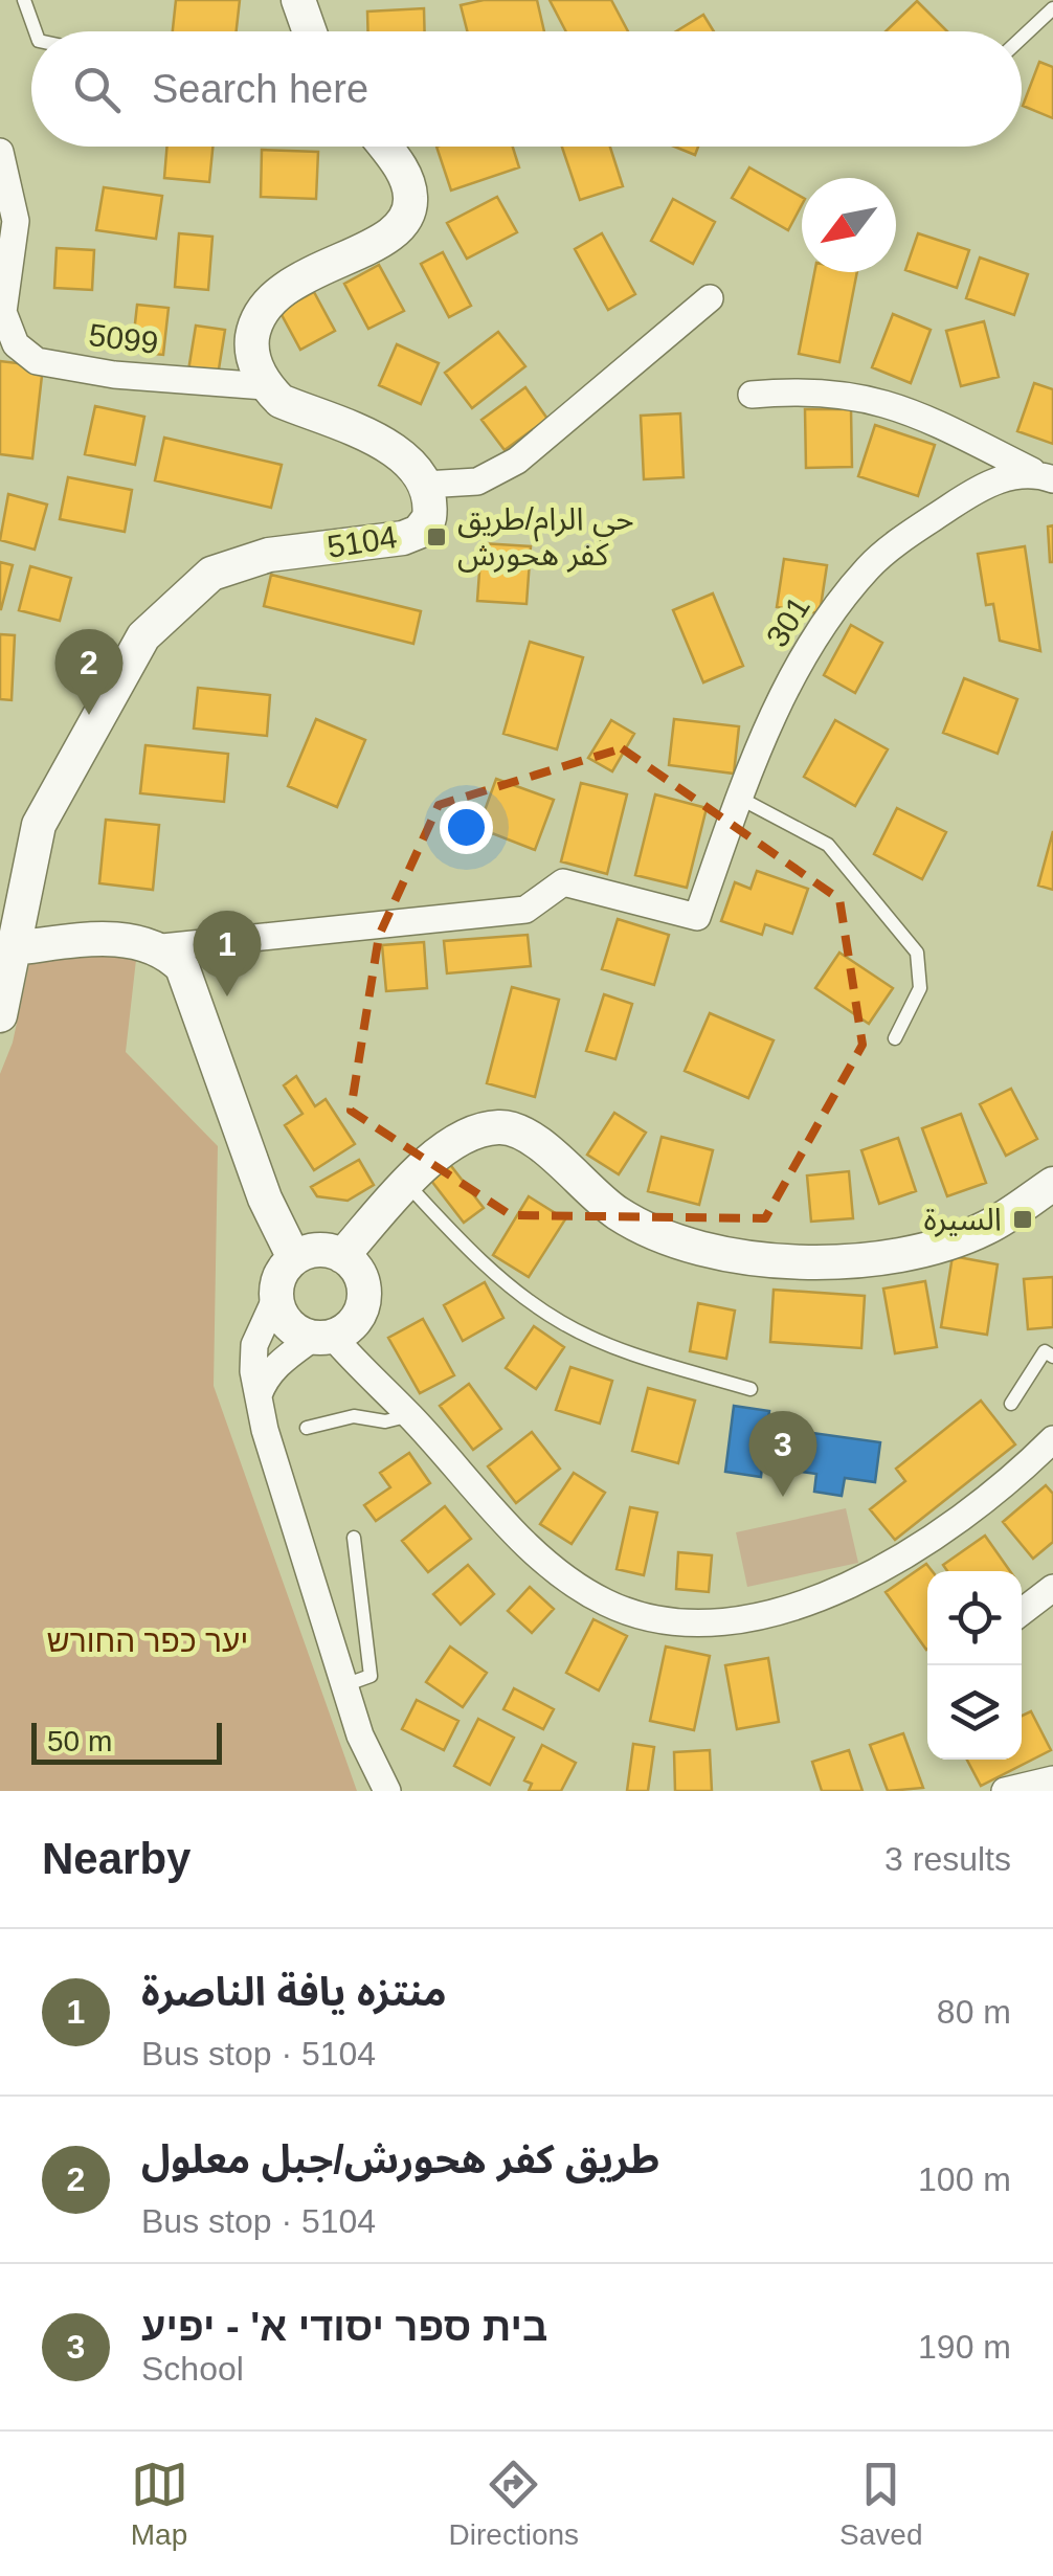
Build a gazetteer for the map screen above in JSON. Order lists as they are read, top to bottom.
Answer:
{
  "streets": {
    "street": ["5099", "5104", "301"]
  },
  "crossings": [
    ["5099", "5104"]
  ],
  "parks": ["יער כפר החורש"],
  "places": {
    "transit": ["حي الرام/طريق كفر هحورش", "السيرة"]
  },
  "scale_bar": "50 m",
  "north": "bottom left",
  "page": {
    "search": "Search here",
    "pins": ["2", "1", "3"],
    "scale": "50 m",
    "heading": ["Nearby", "3 results"],
    "list": [
      {
        "mark": "1",
        "name": "منتزه يافة الناصرة",
        "note": "Bus stop · 5104",
        "value": "80 m"
      },
      {
        "mark": "2",
        "name": "طريق كفر هحورش/جبل معلول",
        "note": "Bus stop · 5104",
        "value": "100 m"
      },
      {
        "mark": "3",
        "name": "בית ספר יסודי א' - יפיע",
        "note": "School",
        "value": "190 m"
      }
    ],
    "nav": ["Map", "Directions", "Saved"]
  }
}
